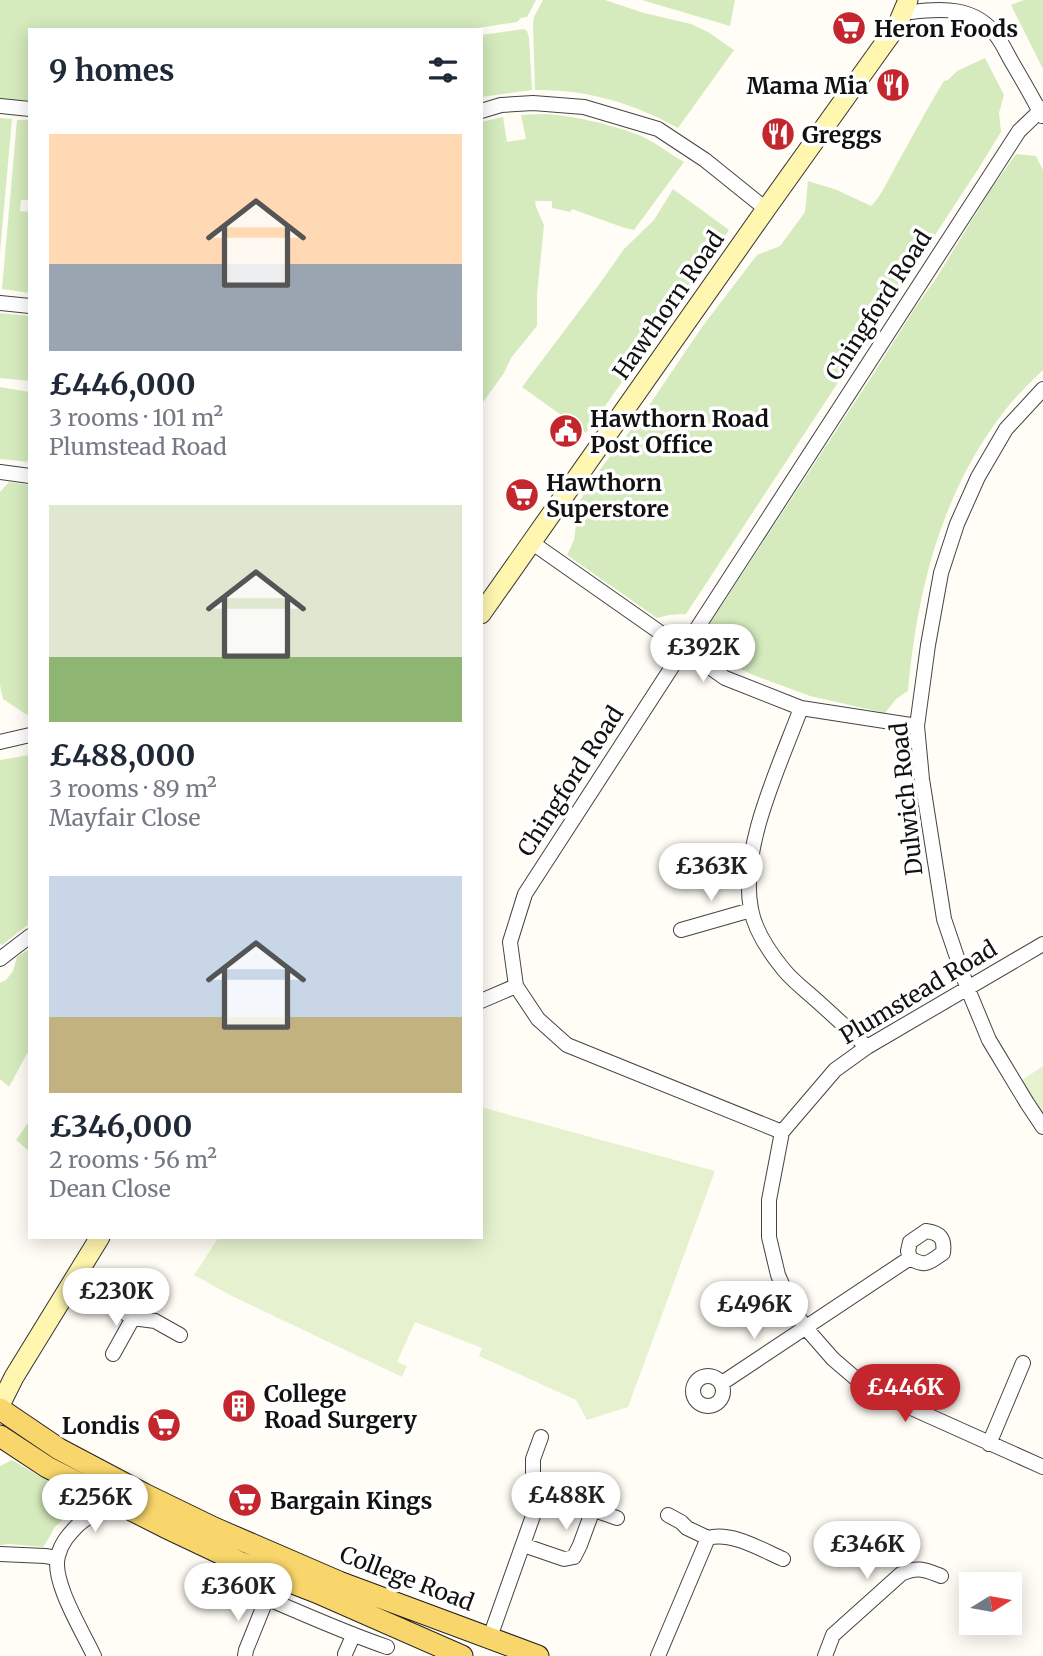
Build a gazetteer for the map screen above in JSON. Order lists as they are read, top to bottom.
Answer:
{
  "streets": {
    "main road": ["College Road"],
    "street": [
      "Hawthorn Road",
      "Chingford Road",
      "Dulwich Road",
      "Plumstead Road"
    ]
  },
  "crossings": [
    ["Chingford Road", "Plumstead Road"],
    ["Dulwich Road", "Plumstead Road"]
  ],
  "places": {
    "supermarket": [
      "Heron Foods",
      "Hawthorn Superstore",
      "Londis",
      "Bargain Kings"
    ],
    "restaurant": ["Mama Mia", "Greggs"],
    "public building": ["Hawthorn Road Post Office"],
    "building": ["College Road Surgery"]
  },
  "north": "right",
  "page": {
    "heading": "9 homes",
    "list": [
      {
        "name": "£446,000",
        "note": "3 rooms · 101 m² · Plumstead Road"
      },
      {
        "name": "£488,000",
        "note": "3 rooms · 89 m² · Mayfair Close"
      },
      {
        "name": "£346,000",
        "note": "2 rooms · 56 m² · Dean Close"
      }
    ],
    "price": [
      "£392K",
      "£363K",
      "£230K",
      "£496K",
      "£446K",
      "£488K",
      "£256K",
      "£346K",
      "£360K"
    ]
  }
}
